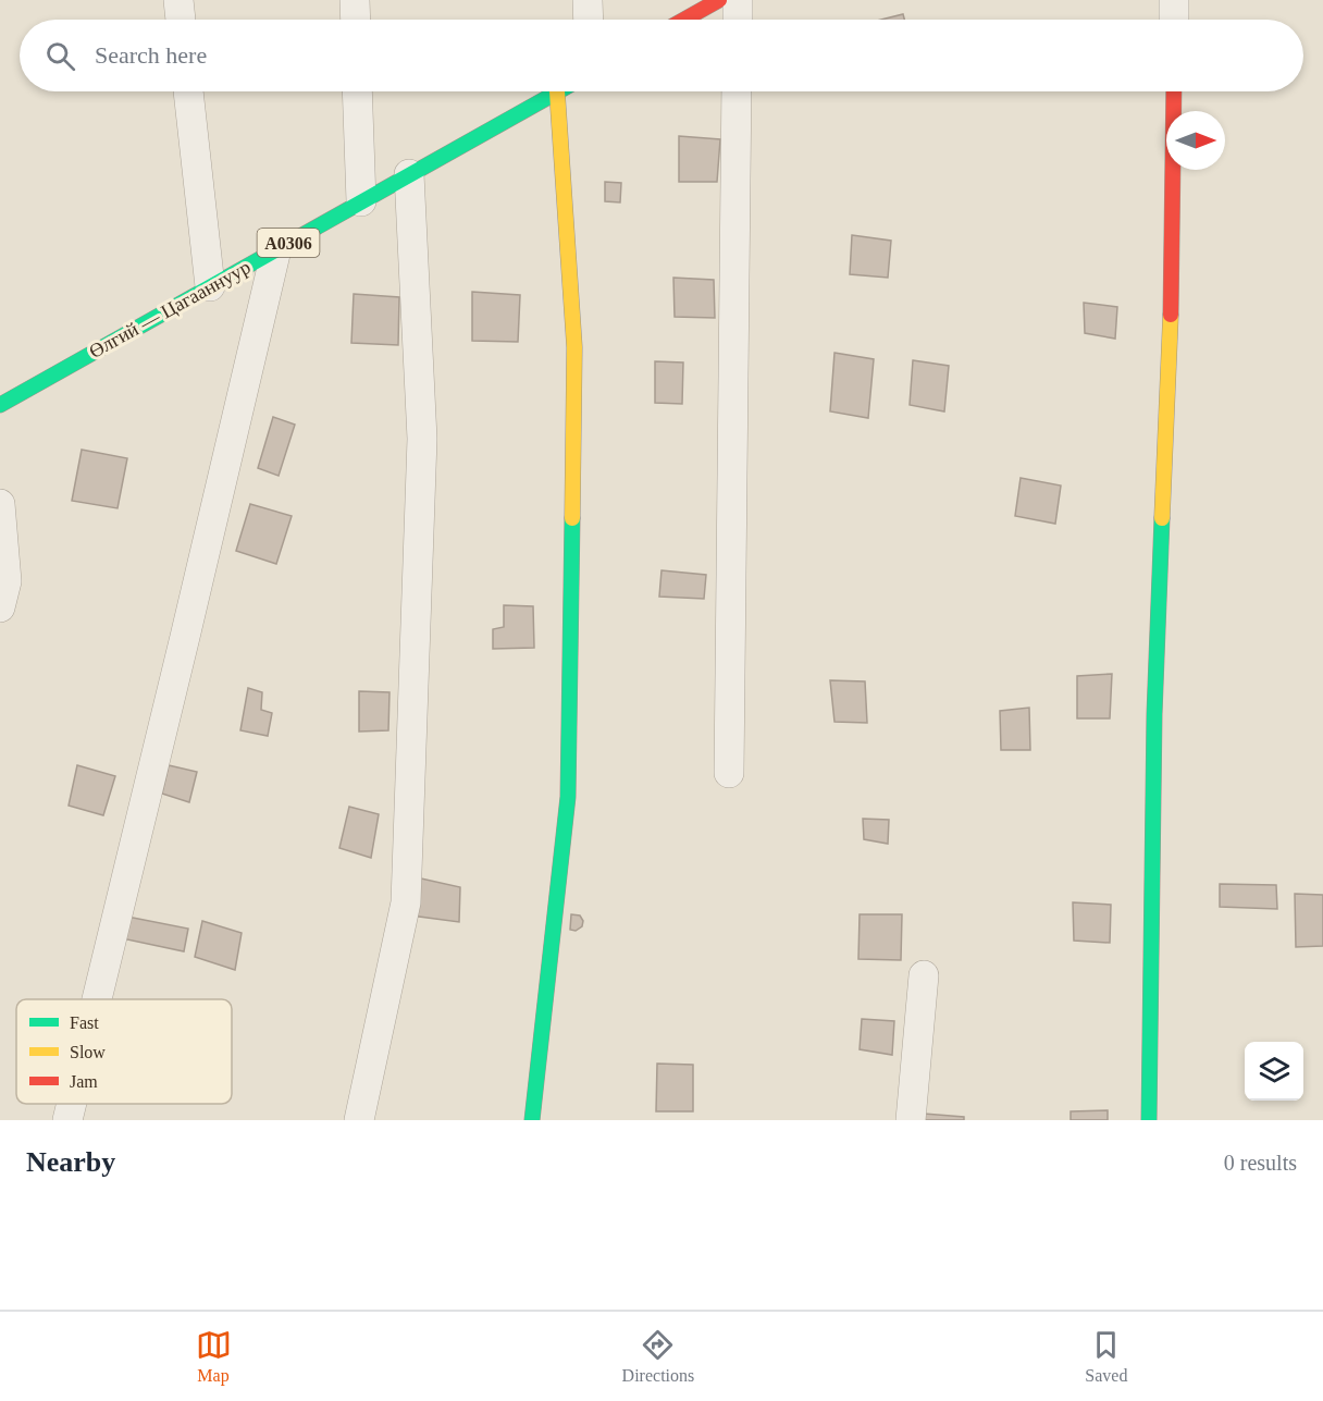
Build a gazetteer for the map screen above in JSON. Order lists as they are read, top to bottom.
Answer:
{
  "streets": {
    "main road": ["A0306", "Өлгий — Цагааннуур"]
  },
  "legend": ["Fast", "Slow", "Jam"],
  "north": "right",
  "page": {
    "search": "Search here",
    "heading": ["Nearby", "0 results"],
    "nav": ["Map", "Directions", "Saved"]
  }
}
